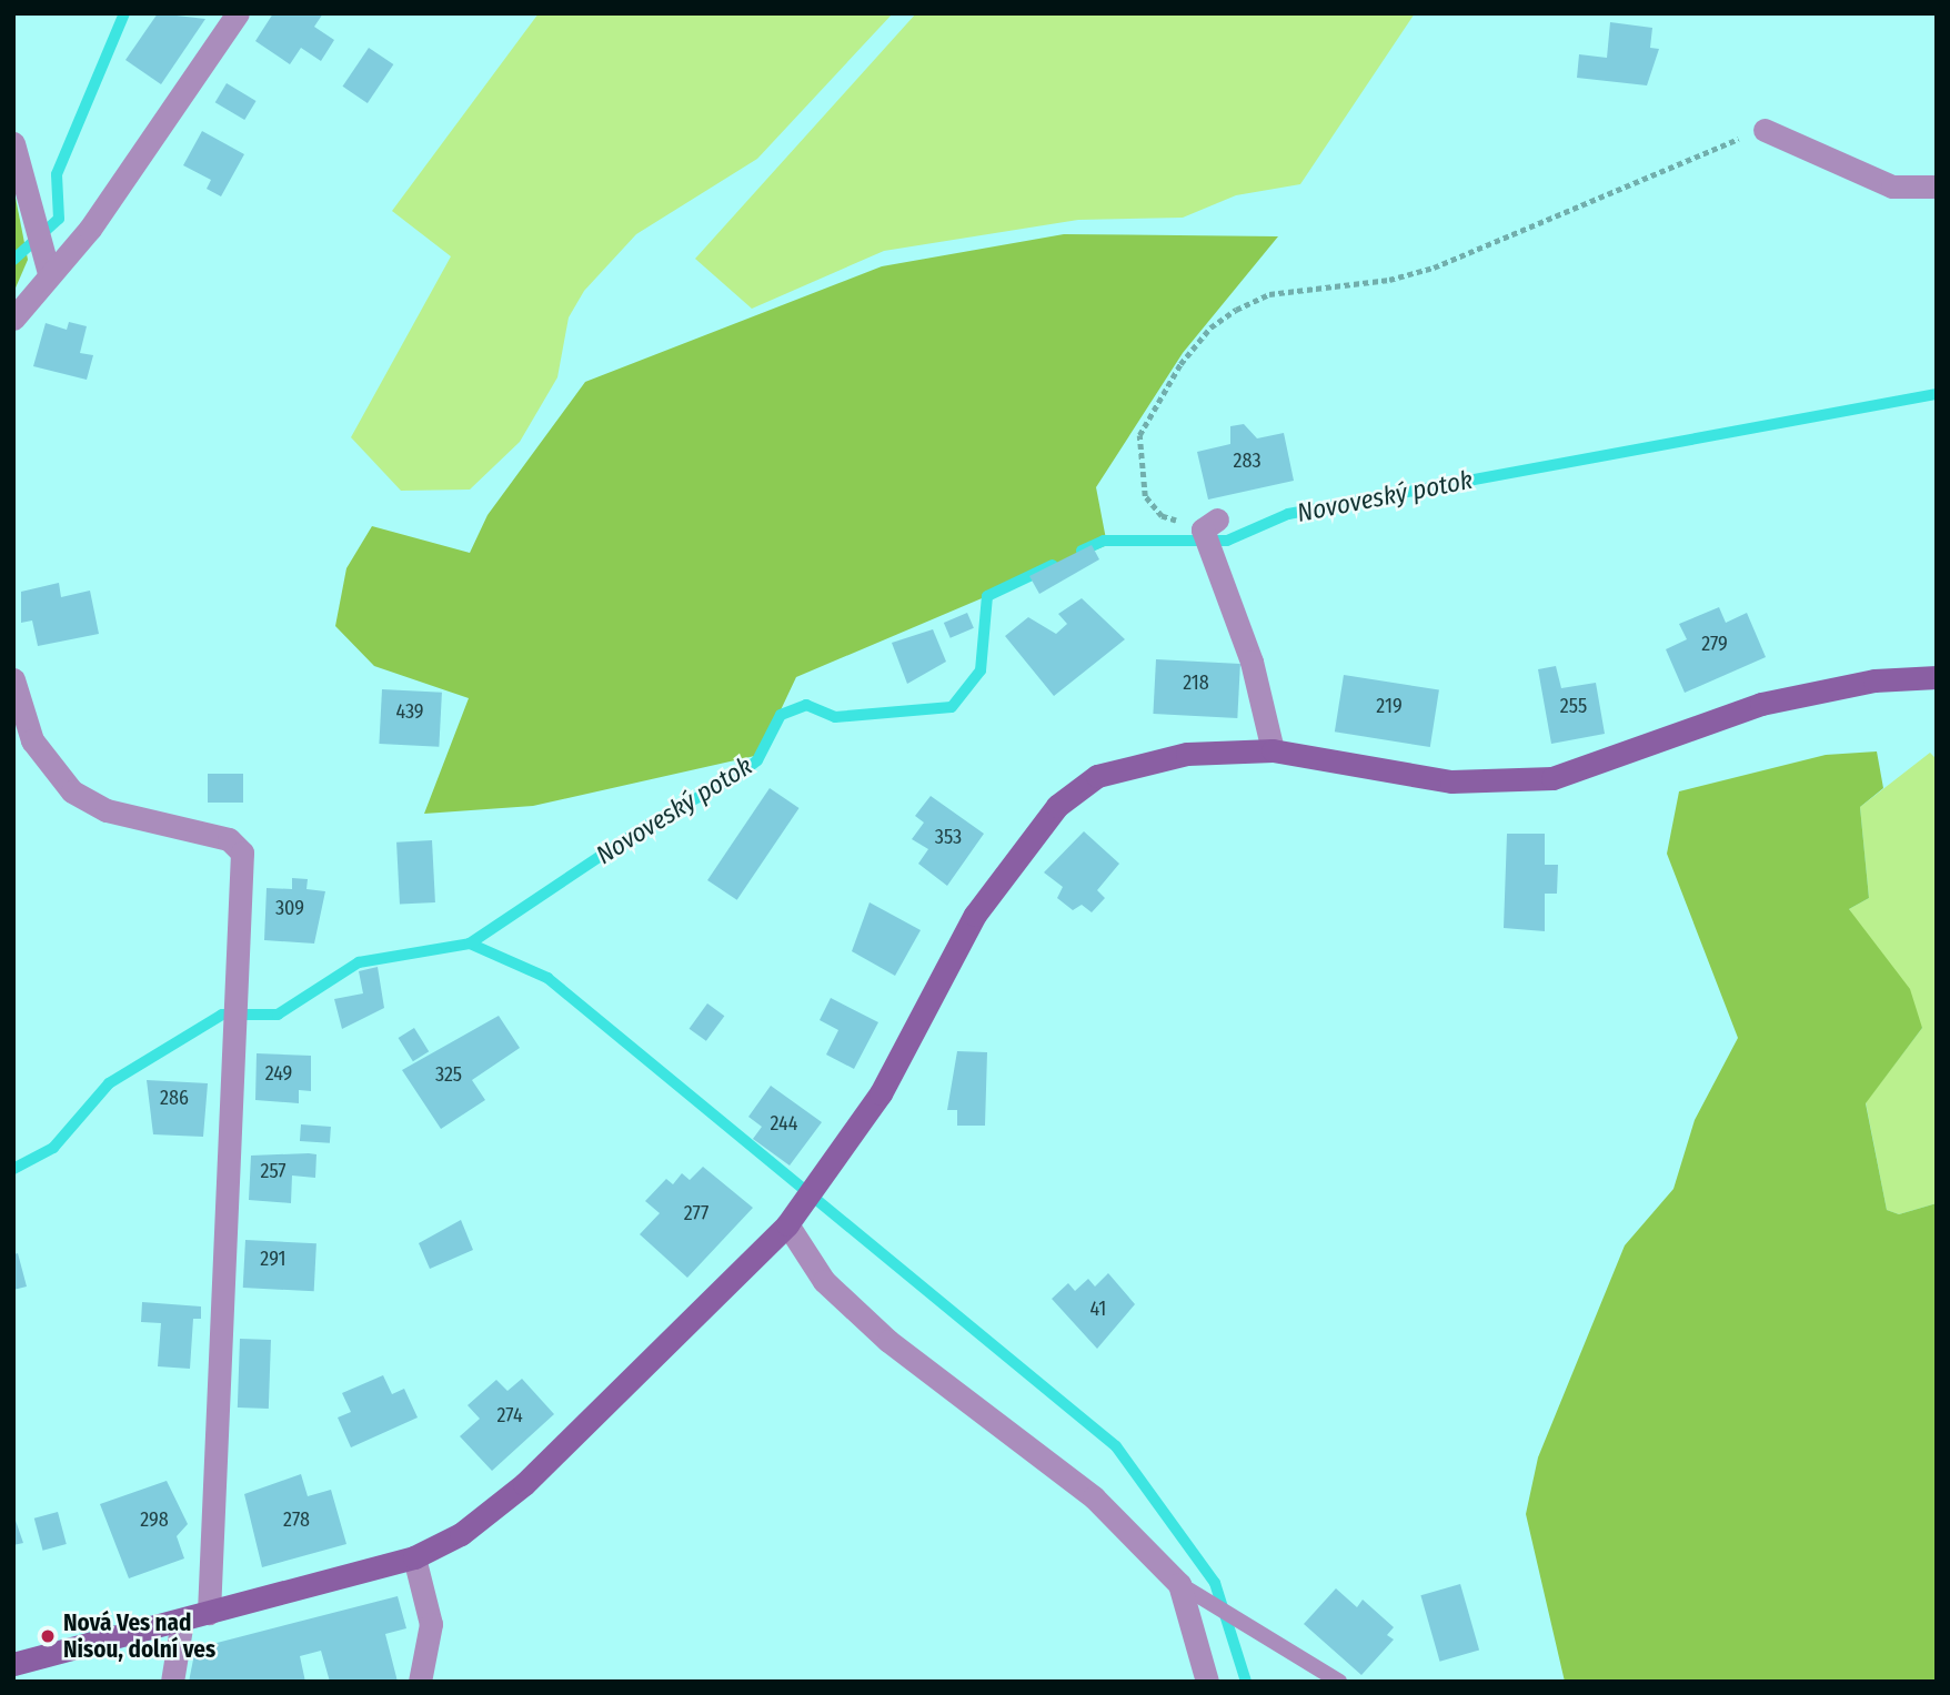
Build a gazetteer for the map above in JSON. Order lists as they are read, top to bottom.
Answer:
{
  "water": ["Novoveský potok"],
  "places": ["Nová Ves nad Nisou, dolní ves"],
  "house_numbers": [
    "283",
    "279",
    "218",
    "219",
    "255",
    "439",
    "353",
    "309",
    "249",
    "325",
    "286",
    "244",
    "257",
    "277",
    "291",
    "41",
    "274",
    "298",
    "278"
  ]
}
